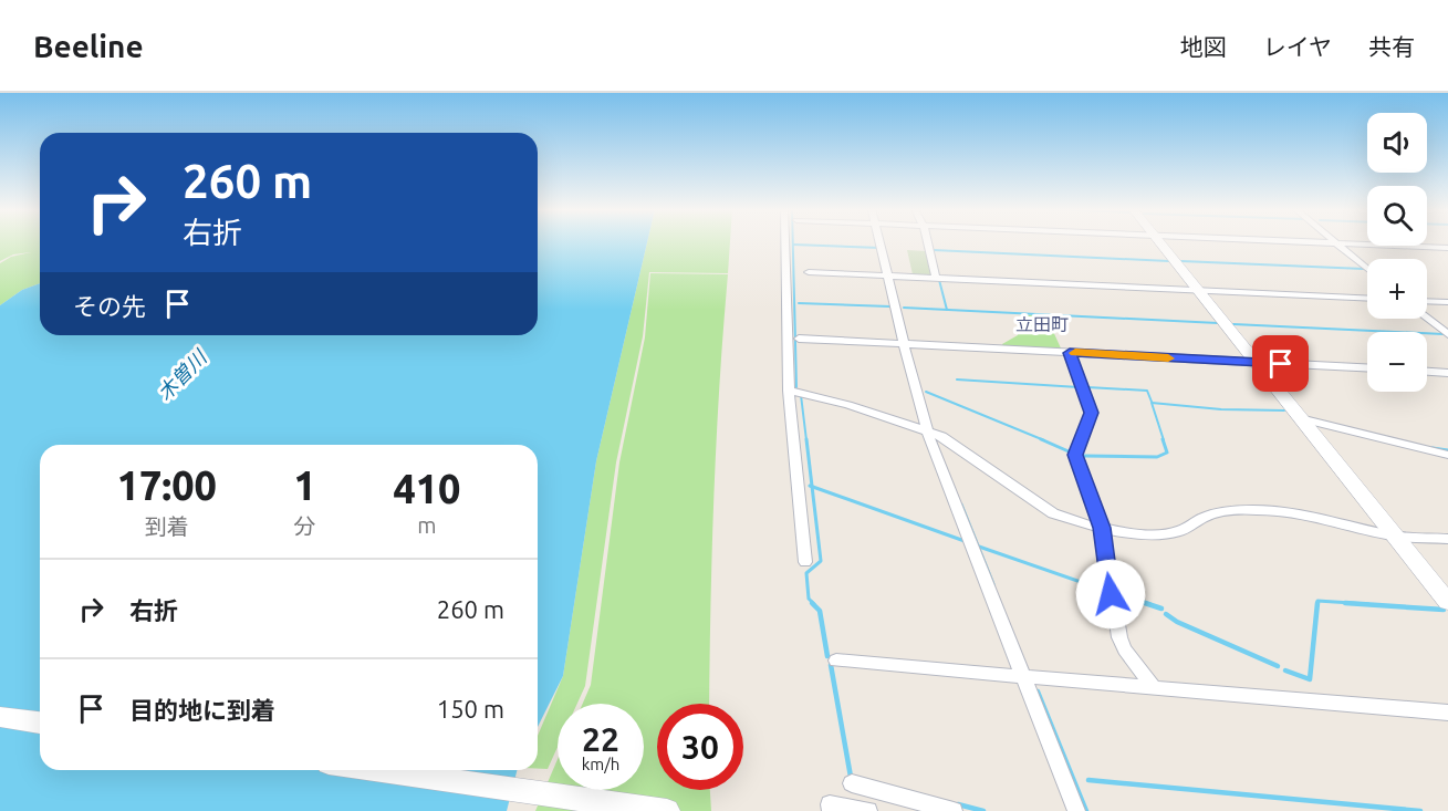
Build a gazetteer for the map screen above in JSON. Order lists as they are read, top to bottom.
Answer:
{
  "districts": ["立田町"],
  "water": ["木曽川"],
  "page": {
    "header": "Beeline",
    "nav": ["地図", "レイヤ", "共有"],
    "map_buttons": ["+", "−"],
    "turn": ["260 m", "右折"],
    "then": "その先",
    "eta": [
      "17:00",
      "到着",
      "1",
      "分",
      "410",
      "m"
    ],
    "list": [
      {
        "name": "右折",
        "value": "260 m"
      },
      {
        "name": "目的地に到着",
        "value": "150 m"
      }
    ],
    "speed": "22 km/h",
    "limit": "30"
  }
}
